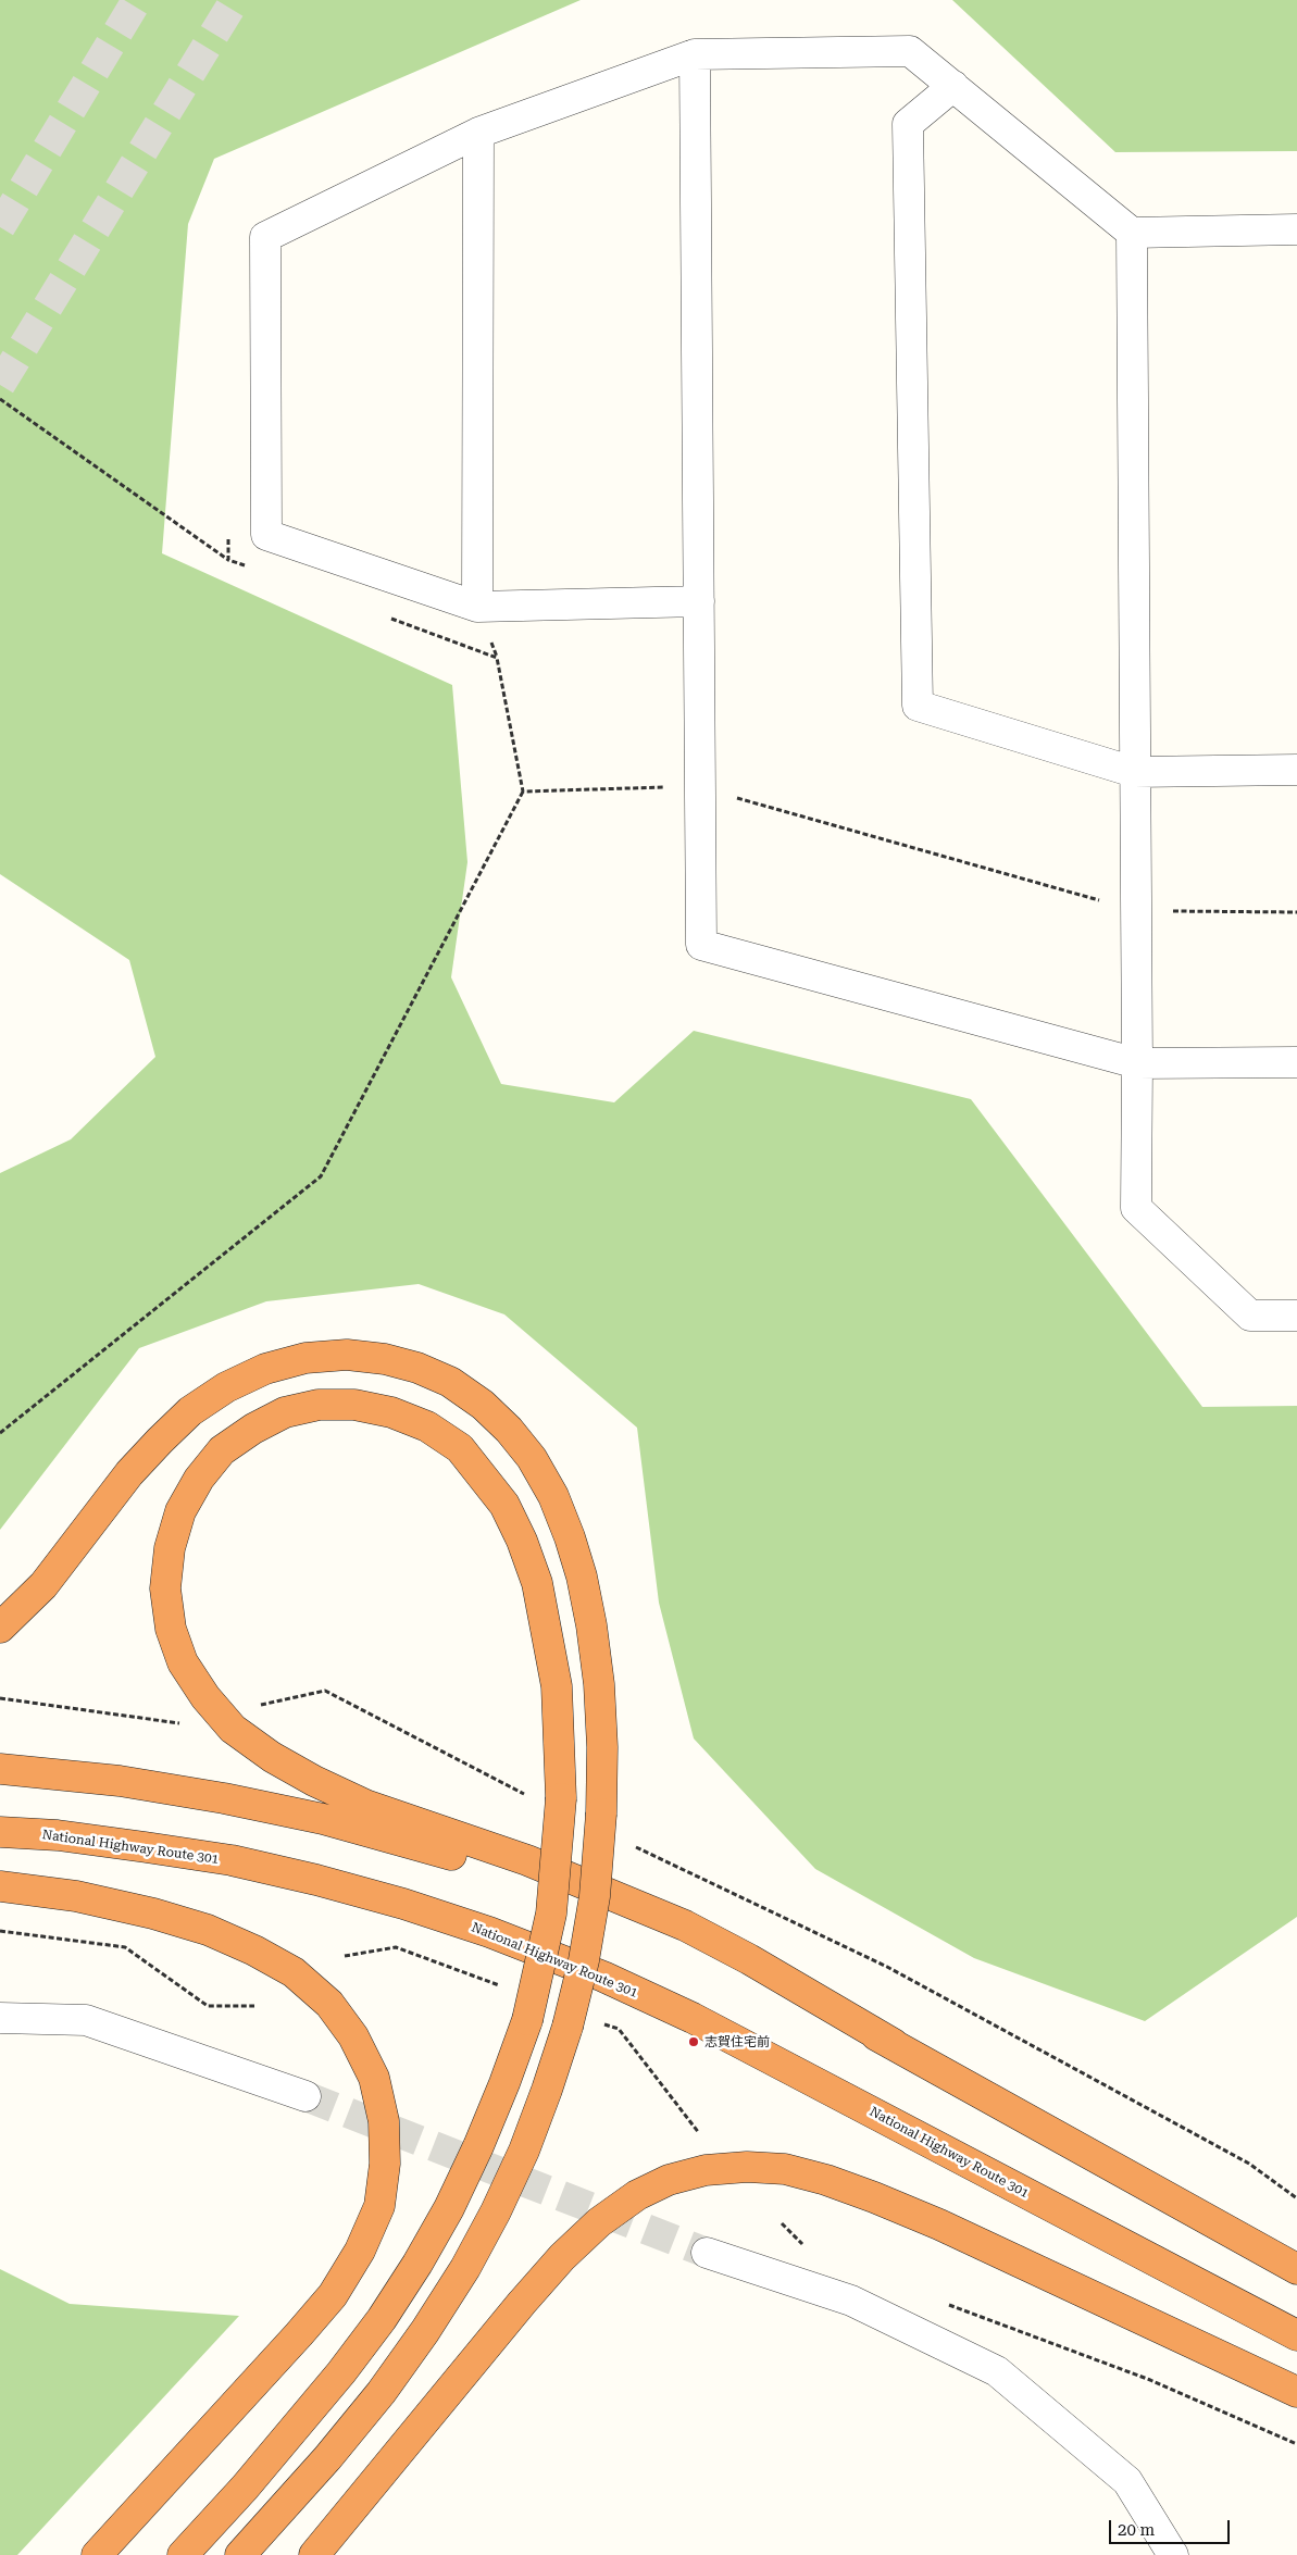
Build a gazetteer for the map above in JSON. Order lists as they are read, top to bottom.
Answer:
{
  "streets": {
    "highway": ["National Highway Route 301"]
  },
  "places": ["志賀住宅前"],
  "scale_bar": "20 m"
}
